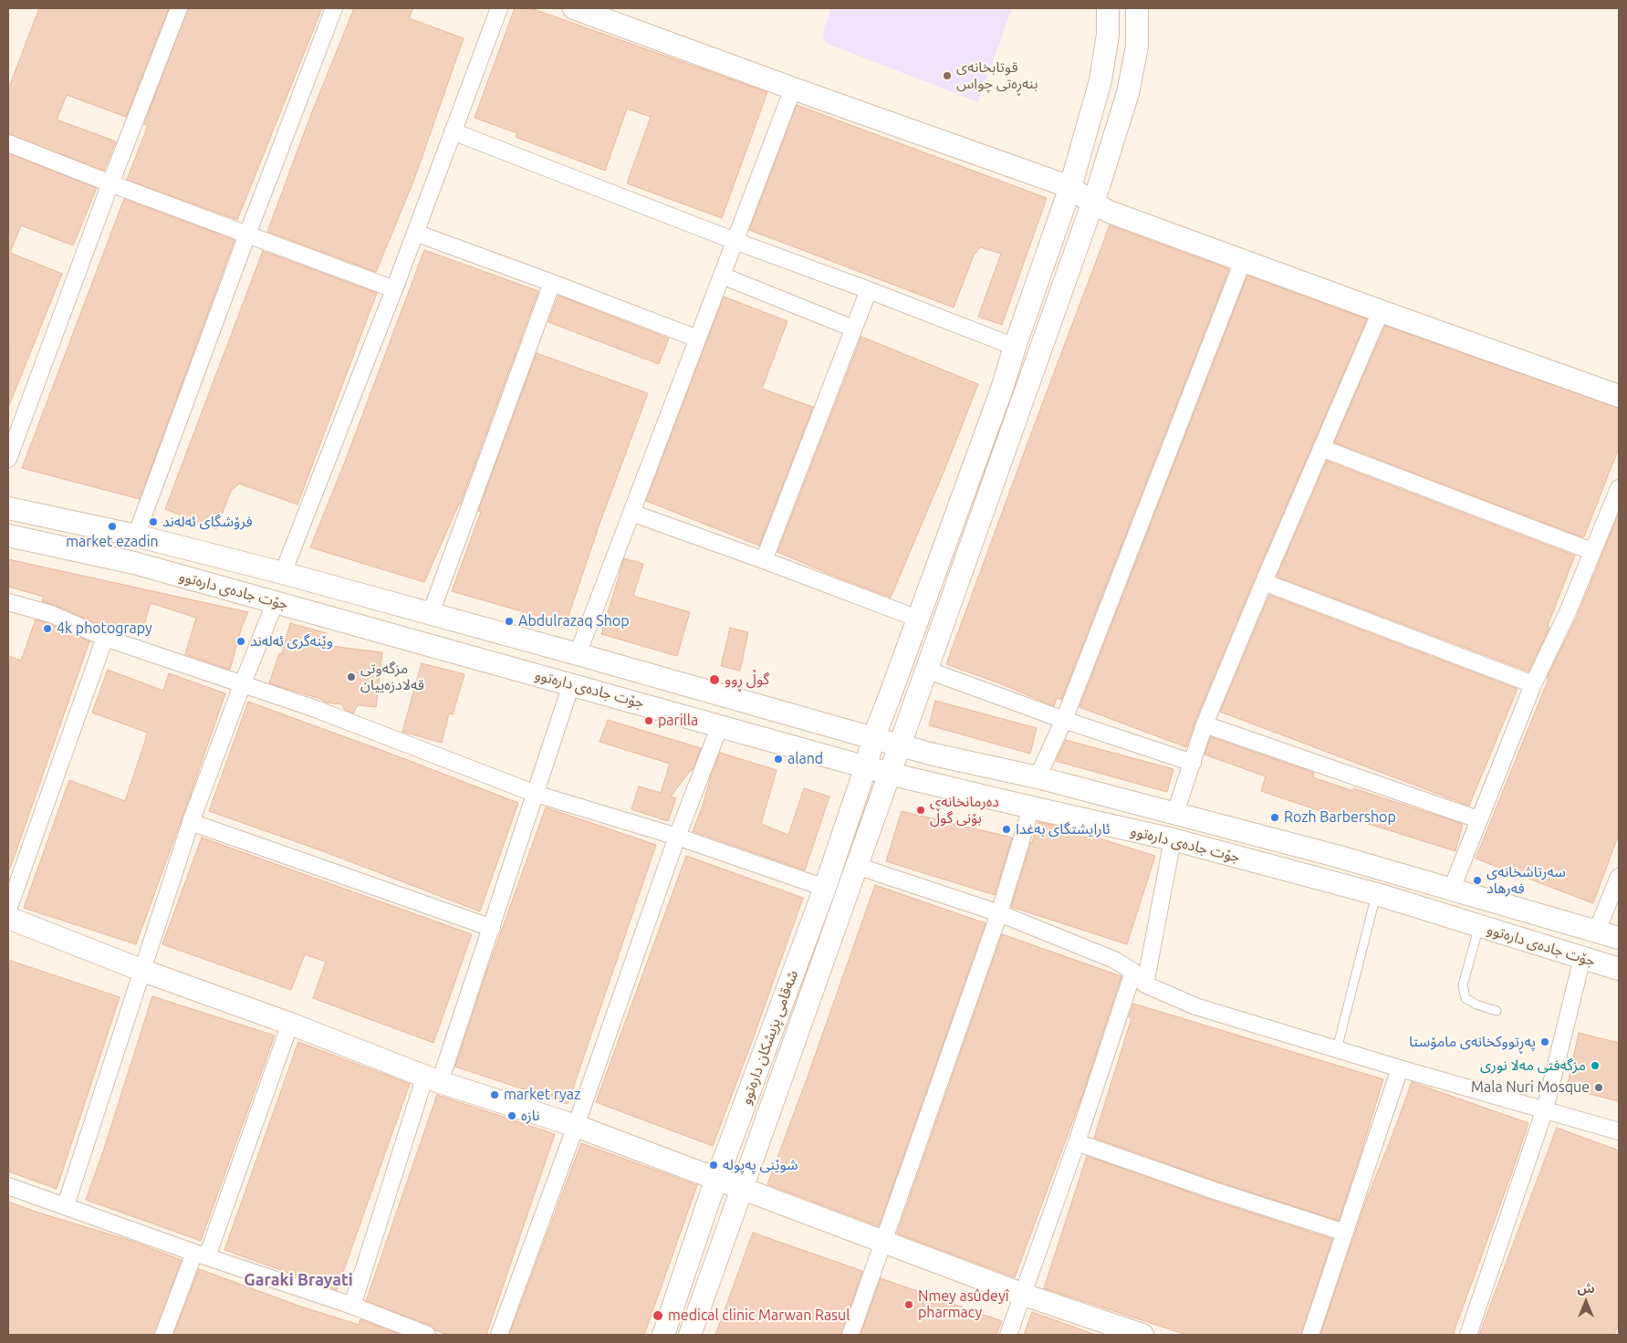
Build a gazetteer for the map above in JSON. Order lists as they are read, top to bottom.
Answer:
{
  "streets": {
    "main road": ["جۆت جادەی دارەتوو", "شەقامی پزیشکان دارەتوو"]
  },
  "crossings": [
    ["جۆت جادەی دارەتوو", "شەقامی پزیشکان دارەتوو"]
  ],
  "districts": ["Garaki Brayati"],
  "places": [
    "قوتابخانەی بنەڕەتی چواس",
    "فرۆشگای ئەلەند",
    "market ezadin",
    "Abdulrazaq Shop",
    "4k photograpy",
    "وێنەگری ئەلەند",
    "مزگەوتی قەلادزەییان",
    "گوڵ ڕوو",
    "parilla",
    "aland",
    "دەرمانخانەی بۆنی گوڵ",
    "Rozh Barbershop",
    "ئارایشتگای بەغدا",
    "سەرتاشخانەی فەرهاد",
    "پەڕتووکخانەی مامۆستا",
    "مزگەفتی مەلا نوری",
    "Mala Nuri Mosque",
    "market ryaz",
    "نازە",
    "شوێنی پەپولە",
    "Nmey asûdeyî pharmacy",
    "medical clinic Marwan Rasul"
  ],
  "north": "top"
}
